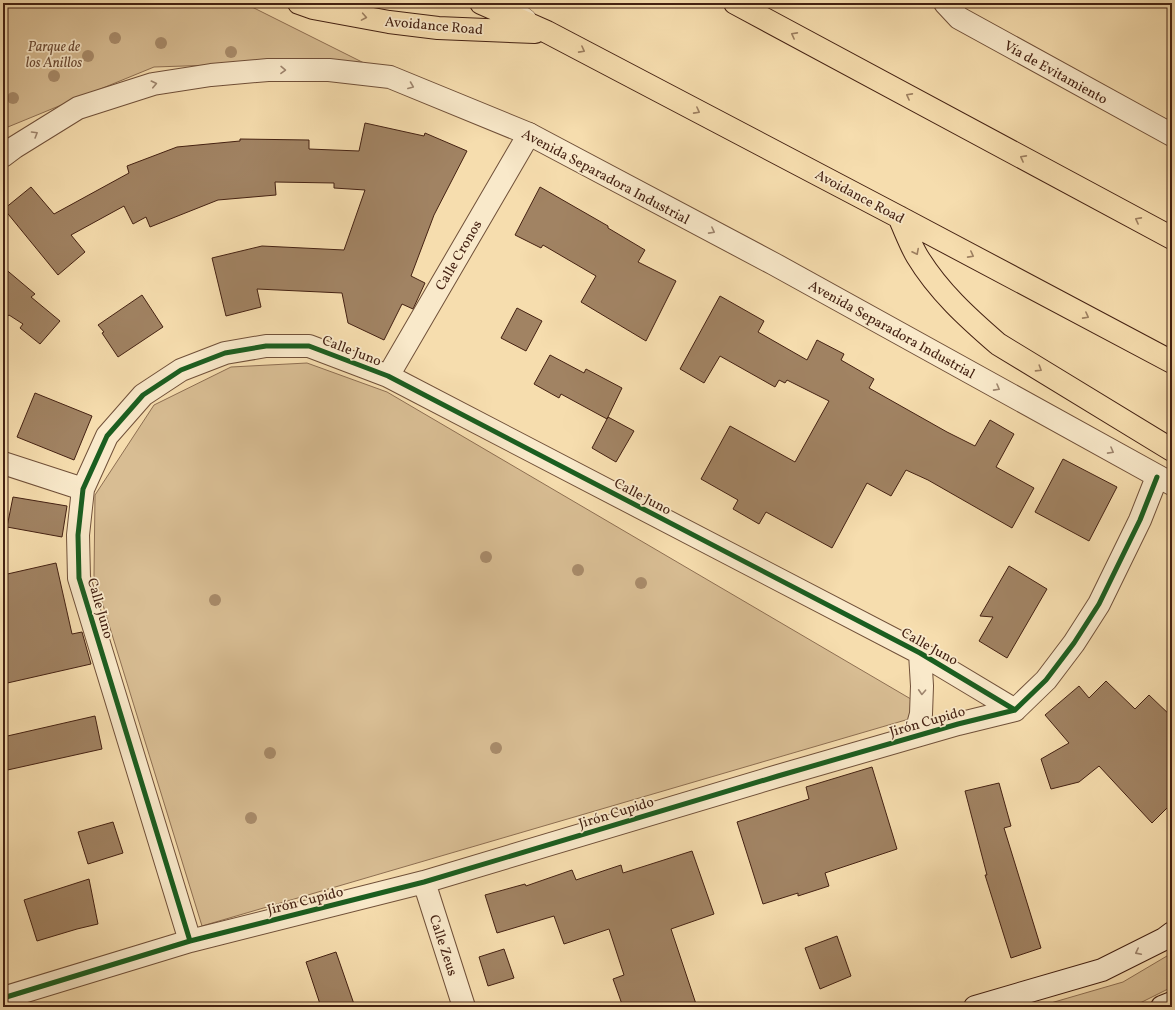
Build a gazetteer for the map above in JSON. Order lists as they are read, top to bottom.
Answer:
{
  "streets": {
    "highway": ["Avoidance Road"],
    "street": [
      "Vía de Evitamiento",
      "Avenida Separadora Industrial",
      "Calle Cronos",
      "Calle Juno",
      "Jirón Cupido",
      "Calle Zeus"
    ]
  },
  "crossings": [
    ["Avenida Separadora Industrial", "Calle Cronos"],
    ["Avenida Separadora Industrial", "Jirón Cupido"],
    ["Calle Cronos", "Calle Juno"],
    ["Calle Juno", "Jirón Cupido"],
    ["Jirón Cupido", "Calle Zeus"]
  ],
  "one_way": ["Avenida Separadora Industrial"],
  "parks": ["Parque de los Anillos"]
}
